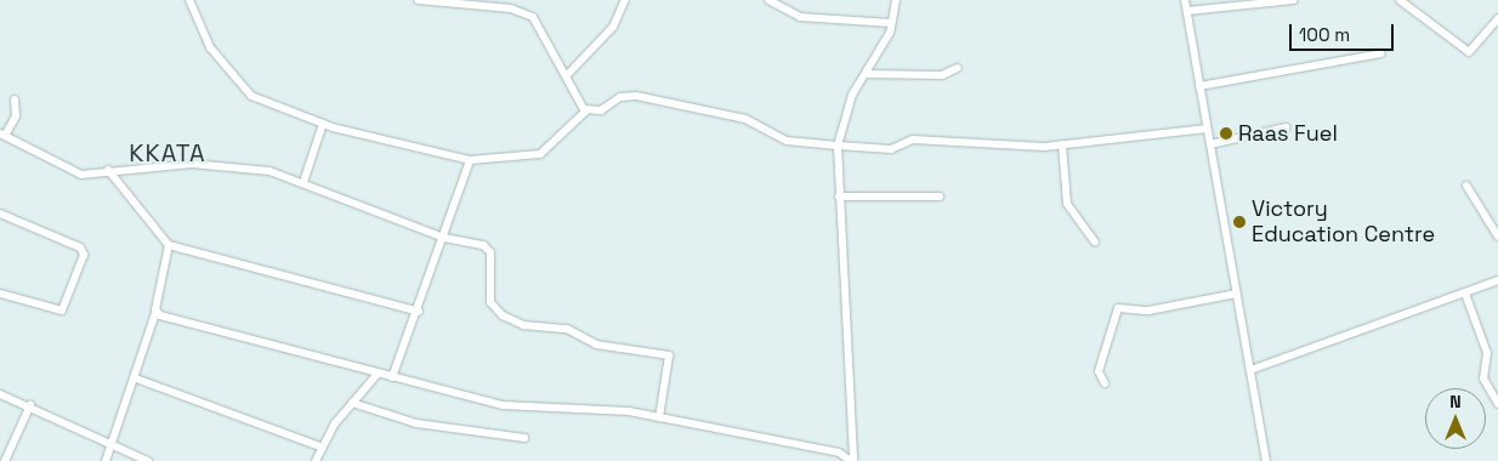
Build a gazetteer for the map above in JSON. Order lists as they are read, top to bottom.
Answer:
{
  "districts": ["KKATA"],
  "places": ["Raas Fuel", "Victory Education Centre"],
  "scale_bar": "100 m",
  "north": "top"
}
